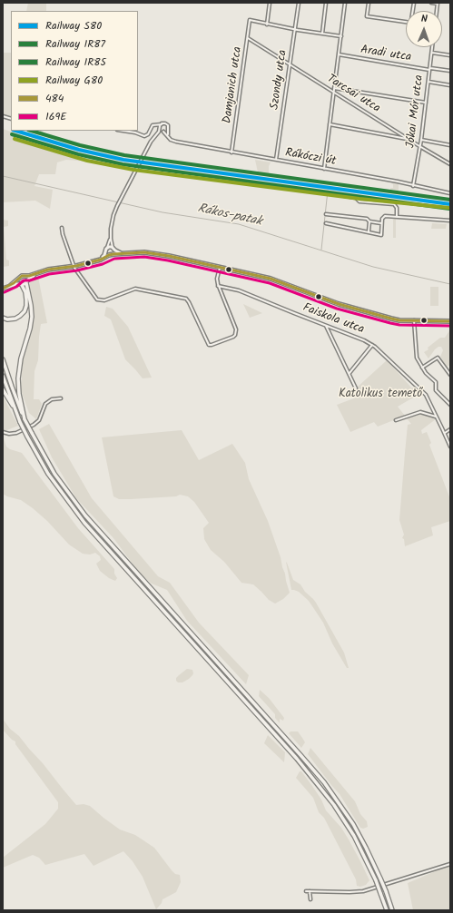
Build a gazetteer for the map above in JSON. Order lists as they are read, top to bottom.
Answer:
{
  "streets": {
    "street": [
      "Aradi utca",
      "Szondy utca",
      "Damjanich utca",
      "Tarcsai utca",
      "Jókai Mór utca",
      "Rákóczi út",
      "Faiskola utca"
    ]
  },
  "crossings": [
    ["Aradi utca", "Jókai Mór utca"],
    ["Szondy utca", "Tarcsai utca"],
    ["Szondy utca", "Rákóczi út"],
    ["Damjanich utca", "Tarcsai utca"],
    ["Damjanich utca", "Rákóczi út"],
    ["Tarcsai utca", "Jókai Mór utca"],
    ["Jókai Mór utca", "Rákóczi út"]
  ],
  "water": ["Rákos-patak"],
  "parks": ["Katolikus temető"],
  "lines": [
    "rail line S80",
    "rail line IR85",
    "rail line IR87",
    "rail line G80",
    "transit line 484",
    "transit line 169E"
  ],
  "legend": [
    "Railway S80",
    "Railway IR87",
    "Railway IR85",
    "Railway G80",
    "484",
    "169E"
  ],
  "north": "top"
}
